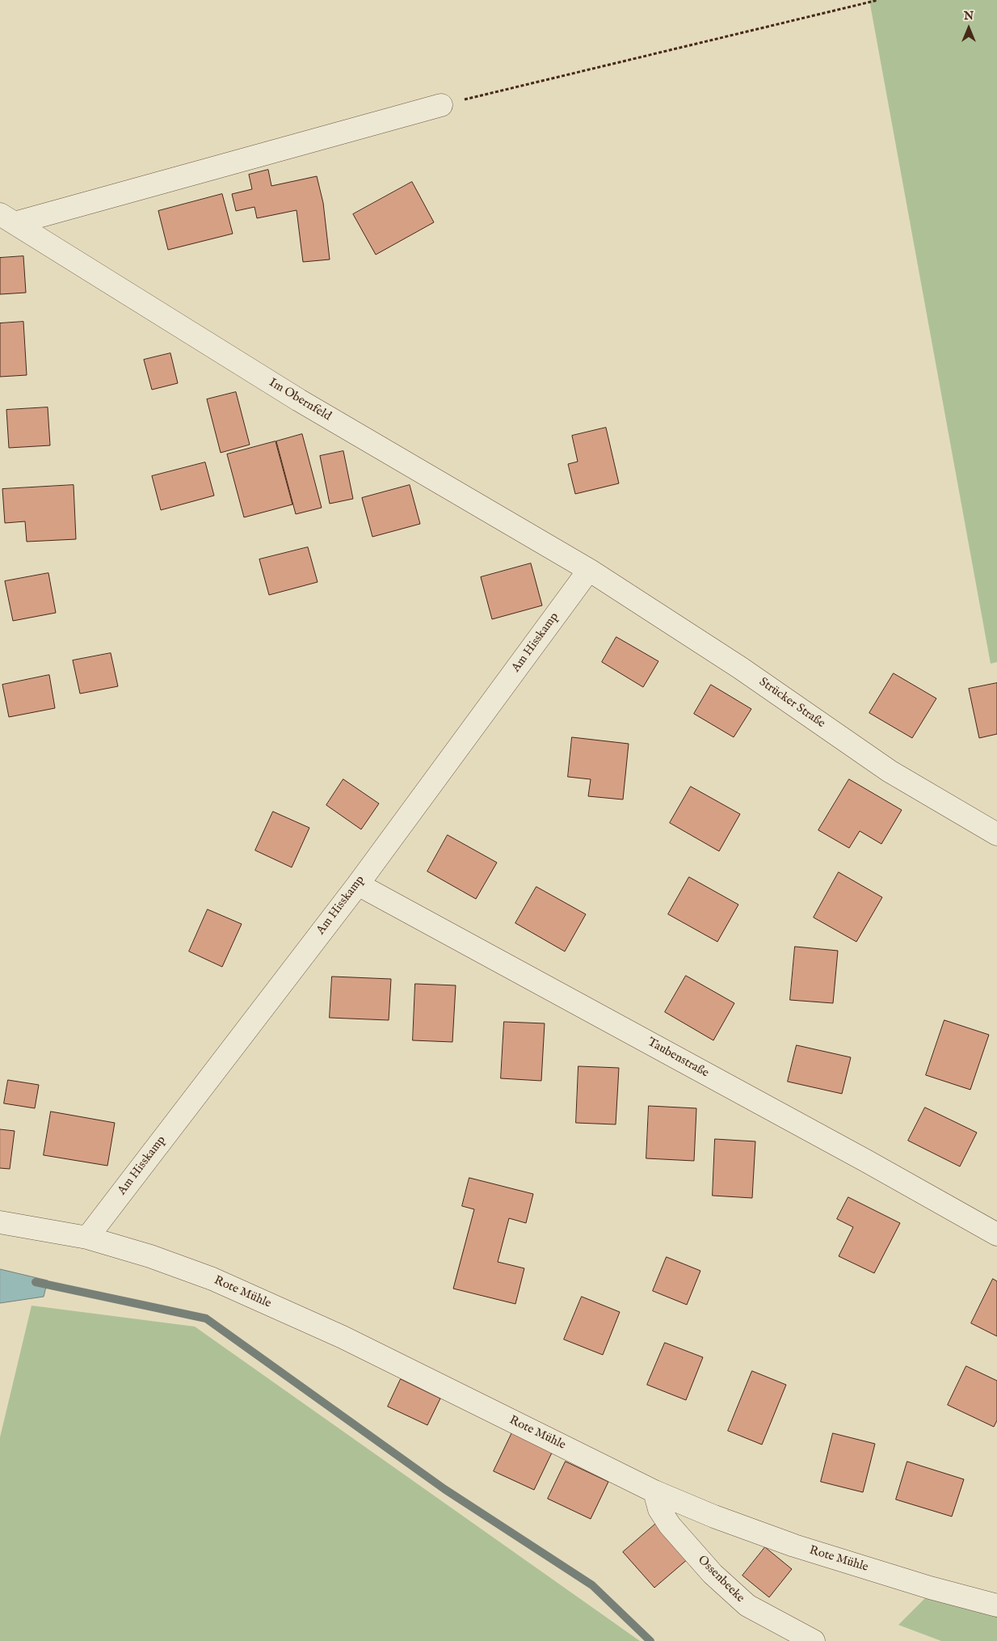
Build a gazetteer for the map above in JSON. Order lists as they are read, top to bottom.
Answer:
{
  "streets": {
    "street": [
      "Im Obernfeld",
      "Am Hisskamp",
      "Strücker Straße",
      "Taubenstraße",
      "Rote Mühle",
      "Ossenbeeke"
    ]
  },
  "crossings": [
    ["Im Obernfeld", "Am Hisskamp"],
    ["Im Obernfeld", "Strücker Straße"],
    ["Am Hisskamp", "Strücker Straße"],
    ["Am Hisskamp", "Taubenstraße"],
    ["Am Hisskamp", "Rote Mühle"],
    ["Rote Mühle", "Ossenbeeke"]
  ],
  "north": "top"
}
